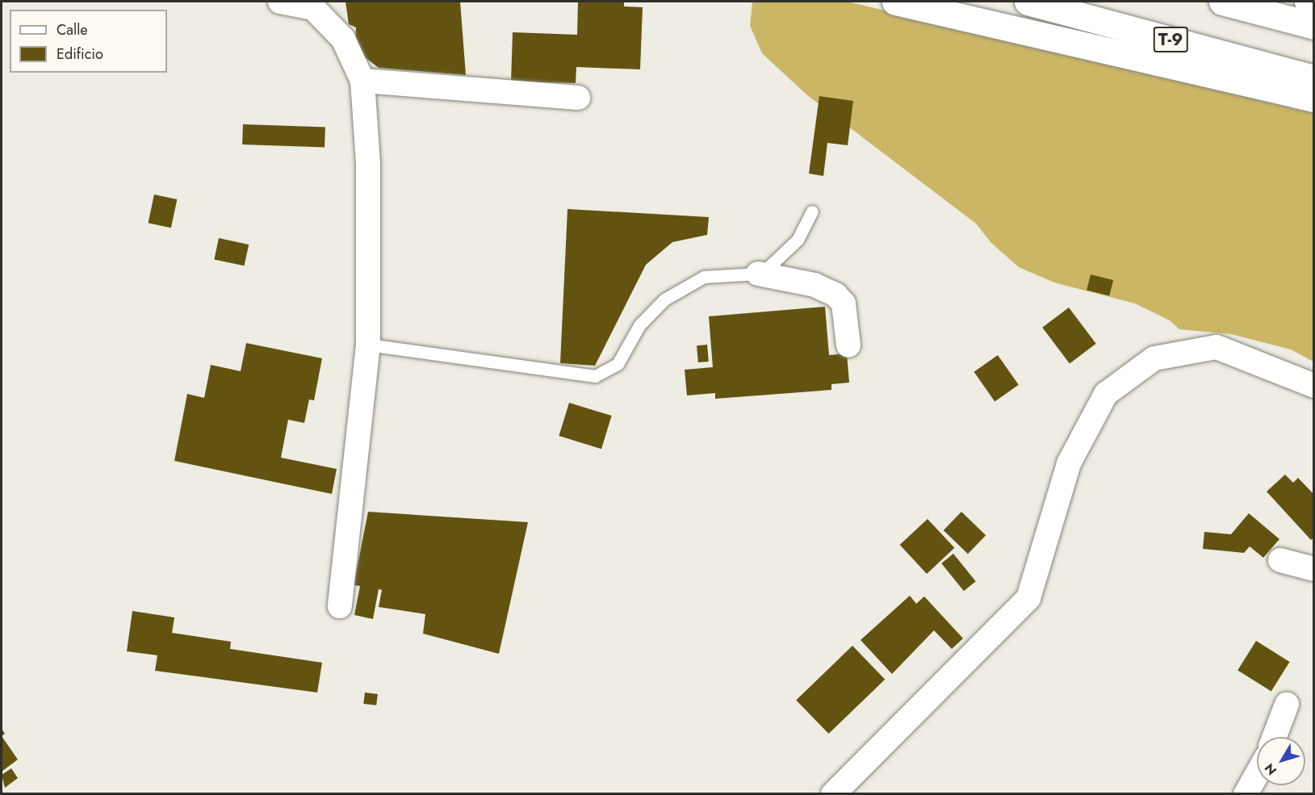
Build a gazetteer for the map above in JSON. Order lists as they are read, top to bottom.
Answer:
{
  "streets": {
    "highway": ["T-9"]
  },
  "legend": ["Calle", "Edificio"],
  "north": "bottom left"
}
